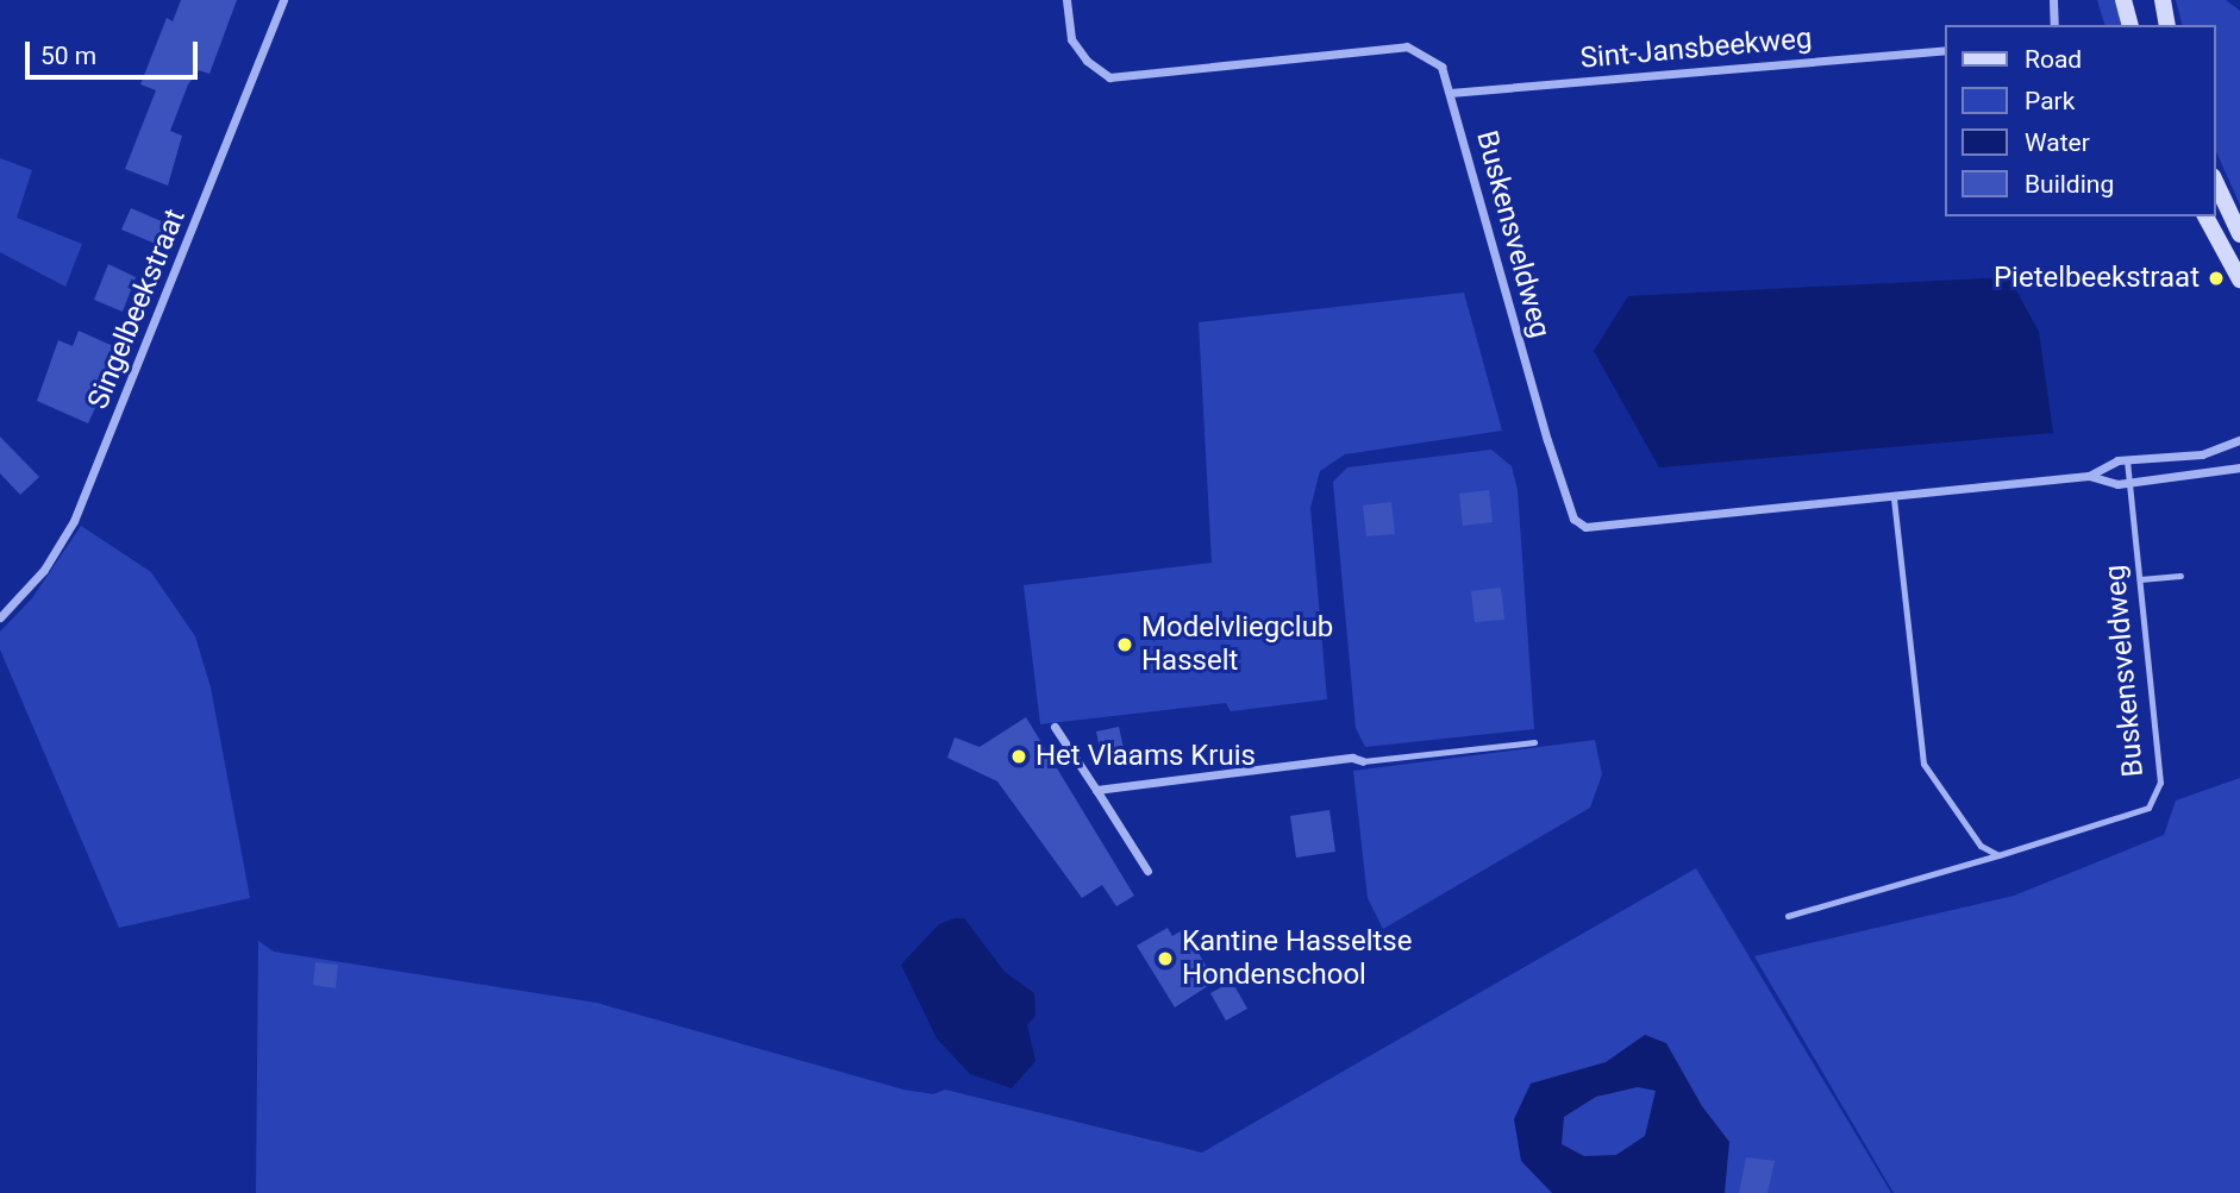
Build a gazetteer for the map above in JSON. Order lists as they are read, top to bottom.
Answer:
{
  "streets": {
    "street": ["Sint-Jansbeekweg", "Buskensveldweg", "Singelbeekstraat"]
  },
  "crossings": [
    ["Sint-Jansbeekweg", "Buskensveldweg"]
  ],
  "places": [
    "Pietelbeekstraat",
    "Modelvliegclub Hasselt",
    "Het Vlaams Kruis",
    "Kantine Hasseltse Hondenschool"
  ],
  "legend": [
    "Road",
    "Park",
    "Water",
    "Building"
  ],
  "scale_bar": "50 m"
}
